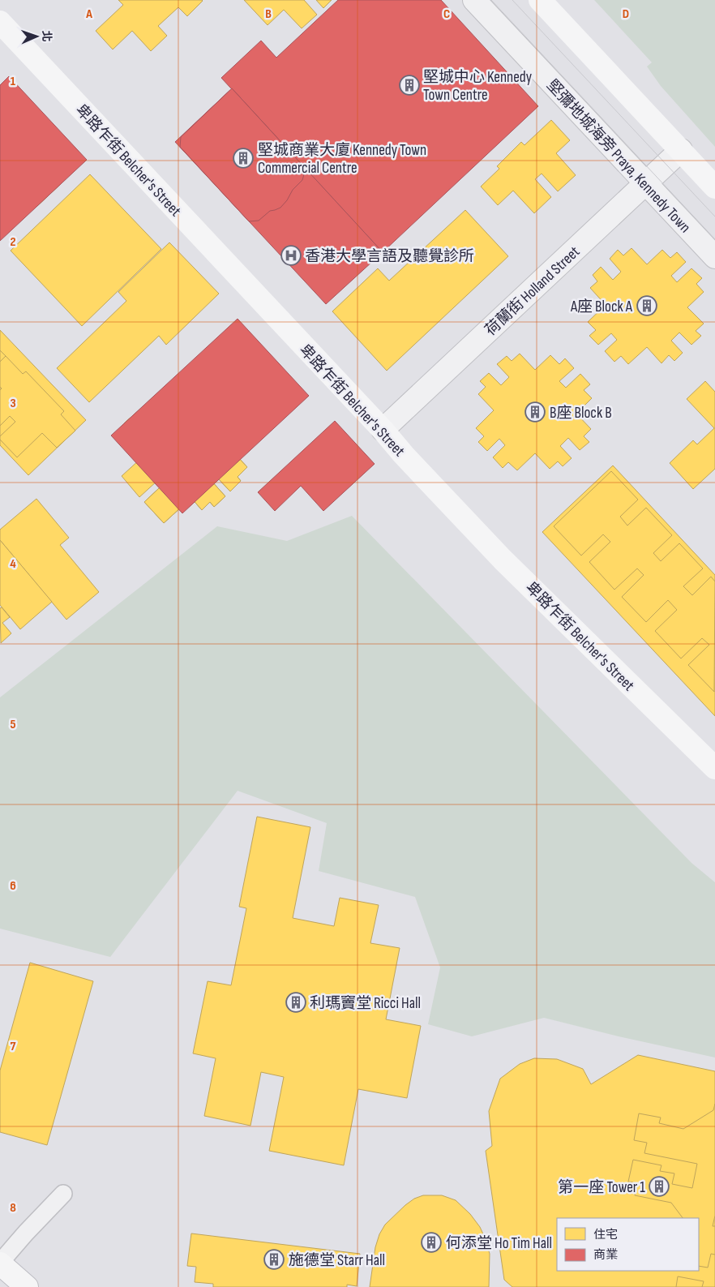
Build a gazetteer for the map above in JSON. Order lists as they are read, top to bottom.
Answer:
{
  "streets": {
    "main road": ["卑路乍街 Belcher's Street"],
    "street": ["堅彌地城海旁 Praya, Kennedy Town", "荷蘭街 Holland Street"]
  },
  "crossings": [
    ["堅彌地城海旁 Praya, Kennedy Town", "荷蘭街 Holland Street"],
    ["卑路乍街 Belcher's Street", "荷蘭街 Holland Street"]
  ],
  "places": {
    "building": [
      "堅城中心 Kennedy Town Centre",
      "堅城商業大廈 Kennedy Town Commercial Centre",
      "A座 Block A",
      "B座 Block B",
      "利瑪竇堂 Ricci Hall",
      "第一座 Tower 1",
      "何添堂 Ho Tim Hall",
      "施德堂 Starr Hall"
    ],
    "hospital": ["香港大學言語及聽覺診所"]
  },
  "legend": ["住宅", "商業"],
  "north": "right",
  "grid": {
    "columns": [
      "A",
      "B",
      "C",
      "D"
    ],
    "rows": [
      "1",
      "2",
      "3",
      "4",
      "5",
      "6",
      "7",
      "8"
    ]
  }
}
